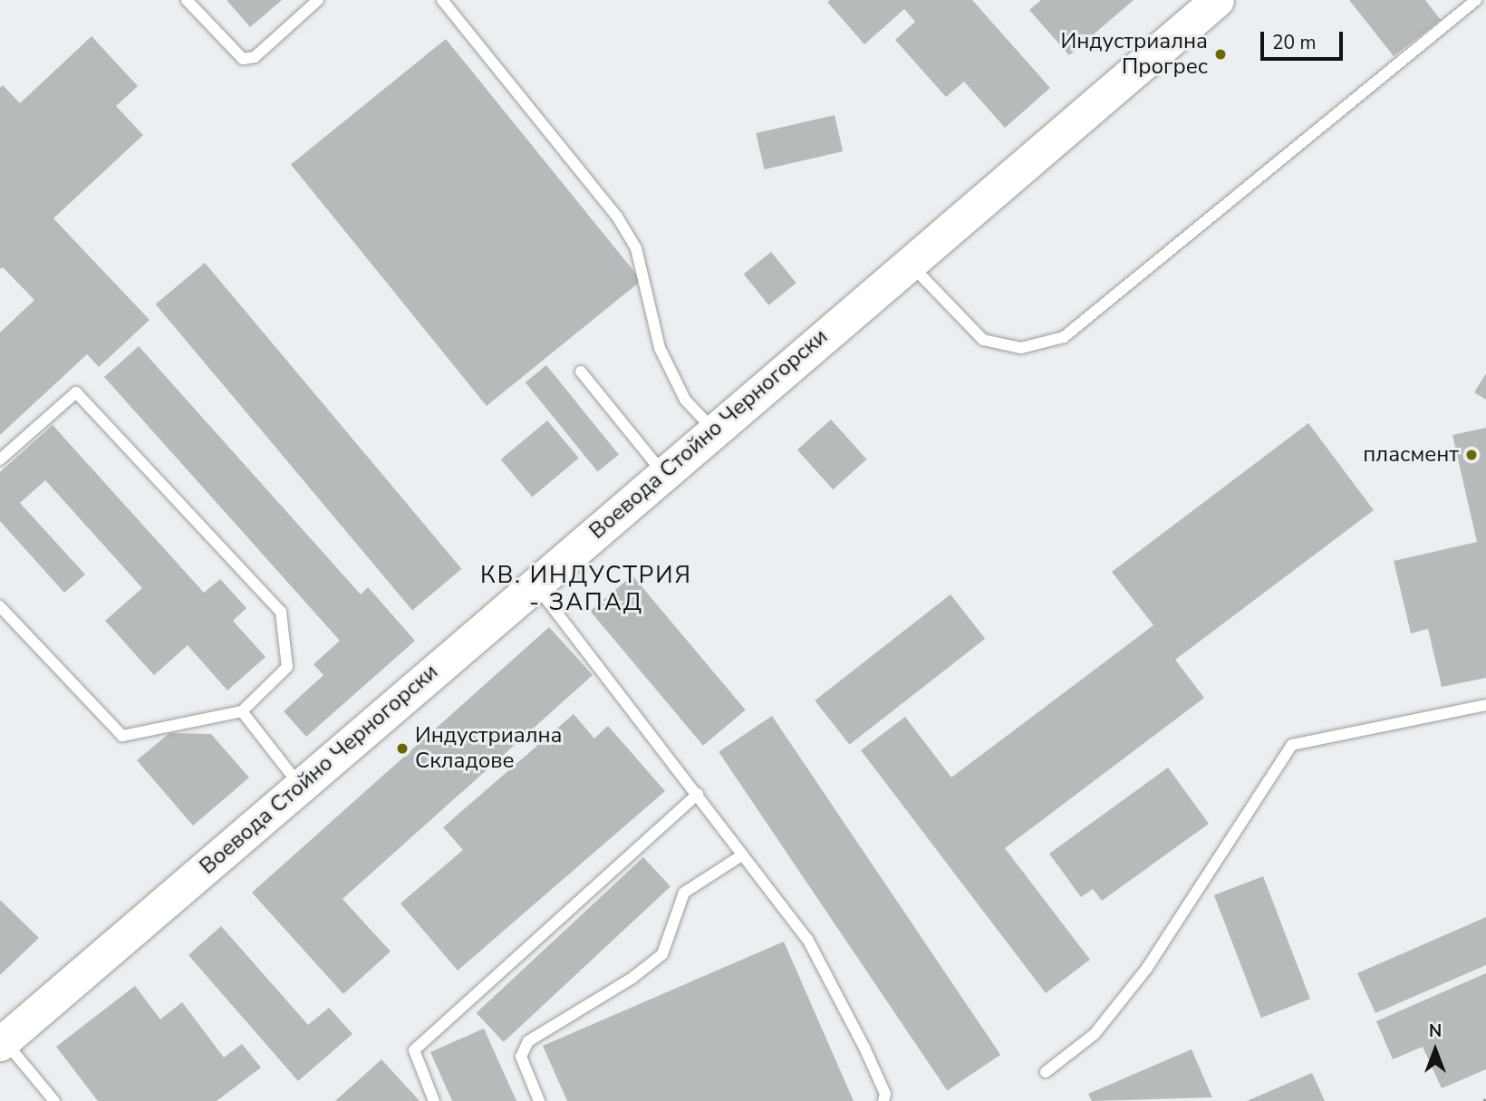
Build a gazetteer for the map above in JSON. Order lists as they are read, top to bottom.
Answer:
{
  "streets": {
    "street": ["Воевода Стойно Черногорски"]
  },
  "districts": ["КВ. ИНДУСТРИЯ - ЗАПАД"],
  "places": ["Индустриална Прогрес", "пласмент", "Индустриална Складове"],
  "scale_bar": "20 m",
  "north": "top"
}
